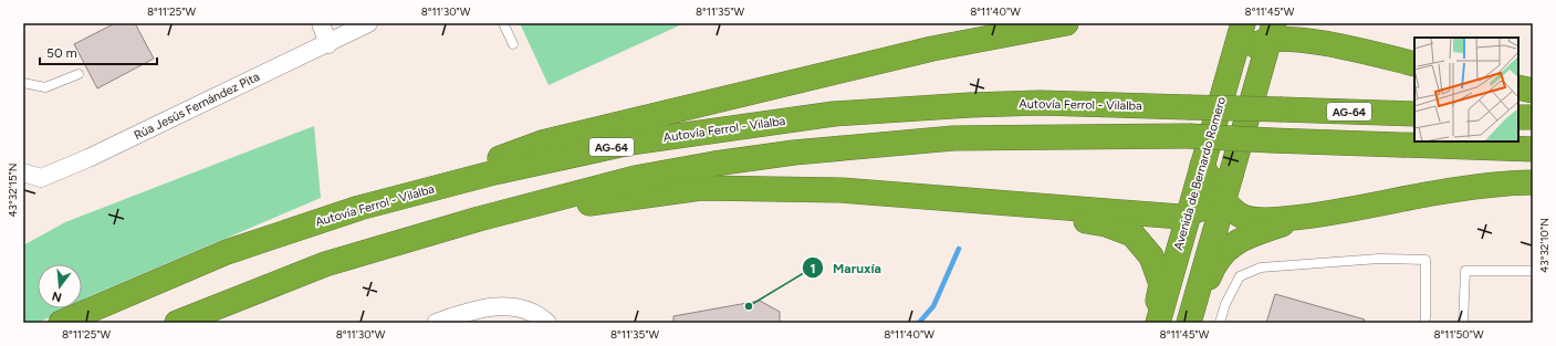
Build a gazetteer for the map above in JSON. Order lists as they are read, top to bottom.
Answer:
{
  "streets": {
    "highway": ["Autovía Ferrol - Vilalba", "AG-64", "Avenida de Bernardo Romero"],
    "street": ["Rúa Jesús Fernández Pita"]
  },
  "places": ["Maruxía"],
  "scale_bar": "50 m",
  "north": "bottom",
  "coordinates": [
    "8°11'25\"W",
    "8°11'30\"W",
    "8°11'35\"W",
    "8°11'40\"W",
    "8°11'45\"W",
    "43°32'15\"N",
    "43°32'10\"N",
    "8°11'50\"W"
  ]
}
